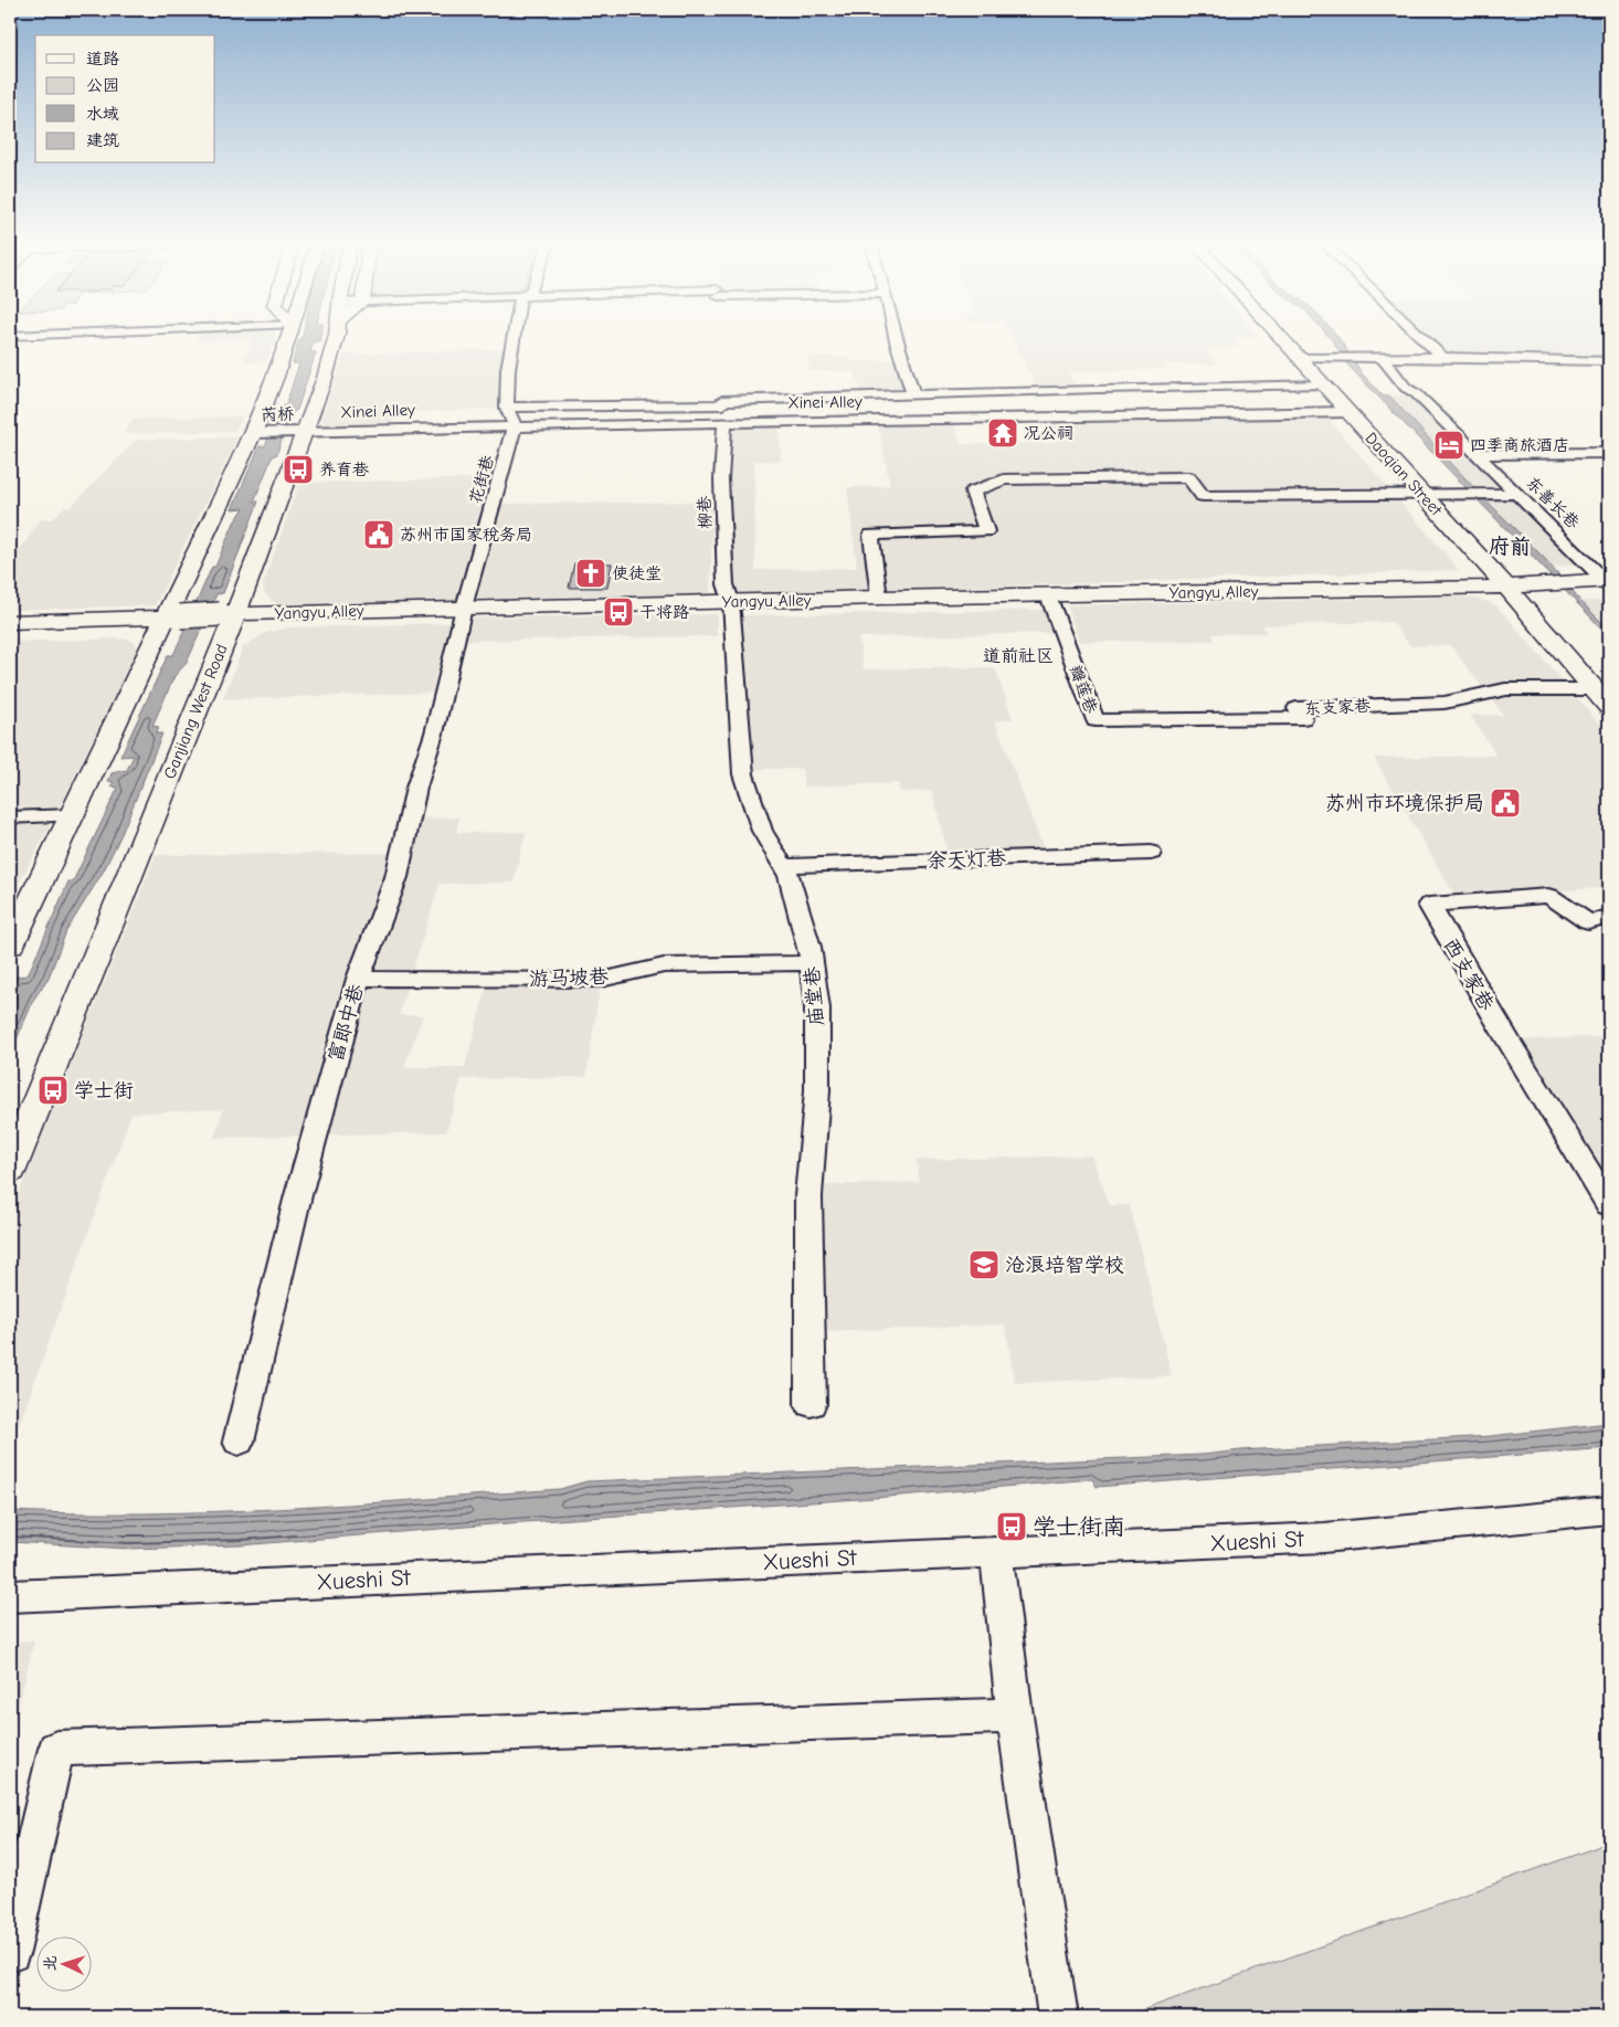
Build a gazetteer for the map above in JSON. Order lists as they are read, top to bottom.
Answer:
{
  "streets": {
    "main road": ["Daoqian Street", "Yangyu Alley", "Ganjiang West Road"],
    "street": [
      "Xinei Alley",
      "芮桥",
      "花街巷",
      "东善长巷",
      "柳巷",
      "瓣莲巷",
      "东支家巷",
      "余天灯巷",
      "西支家巷",
      "游马坡巷",
      "庙堂巷",
      "富郎中巷",
      "Xueshi St"
    ]
  },
  "crossings": [
    ["Xinei Alley", "芮桥"],
    ["Xinei Alley", "Daoqian Street"],
    ["Xinei Alley", "花街巷"],
    ["Xinei Alley", "柳巷"],
    ["Xinei Alley", "Ganjiang West Road"],
    ["芮桥", "Ganjiang West Road"],
    ["Daoqian Street", "Yangyu Alley"],
    ["Daoqian Street", "东支家巷"],
    ["花街巷", "Yangyu Alley"],
    ["花街巷", "富郎中巷"],
    ["东善长巷", "Yangyu Alley"],
    ["柳巷", "Yangyu Alley"],
    ["柳巷", "庙堂巷"],
    ["Yangyu Alley", "瓣莲巷"],
    ["Yangyu Alley", "Ganjiang West Road"],
    ["Yangyu Alley", "庙堂巷"],
    ["Yangyu Alley", "富郎中巷"],
    ["瓣莲巷", "东支家巷"],
    ["余天灯巷", "庙堂巷"],
    ["游马坡巷", "庙堂巷"],
    ["游马坡巷", "富郎中巷"]
  ],
  "districts": ["府前", "道前社区"],
  "places": {
    "temple": ["况公祠"],
    "hotel": ["四季商旅酒店"],
    "bus stop": [
      "养育巷",
      "干将路",
      "学士街",
      "学士街南"
    ],
    "public building": ["苏州市国家税务局", "苏州市环境保护局"],
    "church": ["使徒堂"],
    "school or university": ["沧浪培智学校"]
  },
  "legend": [
    "道路",
    "公园",
    "水域",
    "建筑"
  ],
  "north": "left"
}
